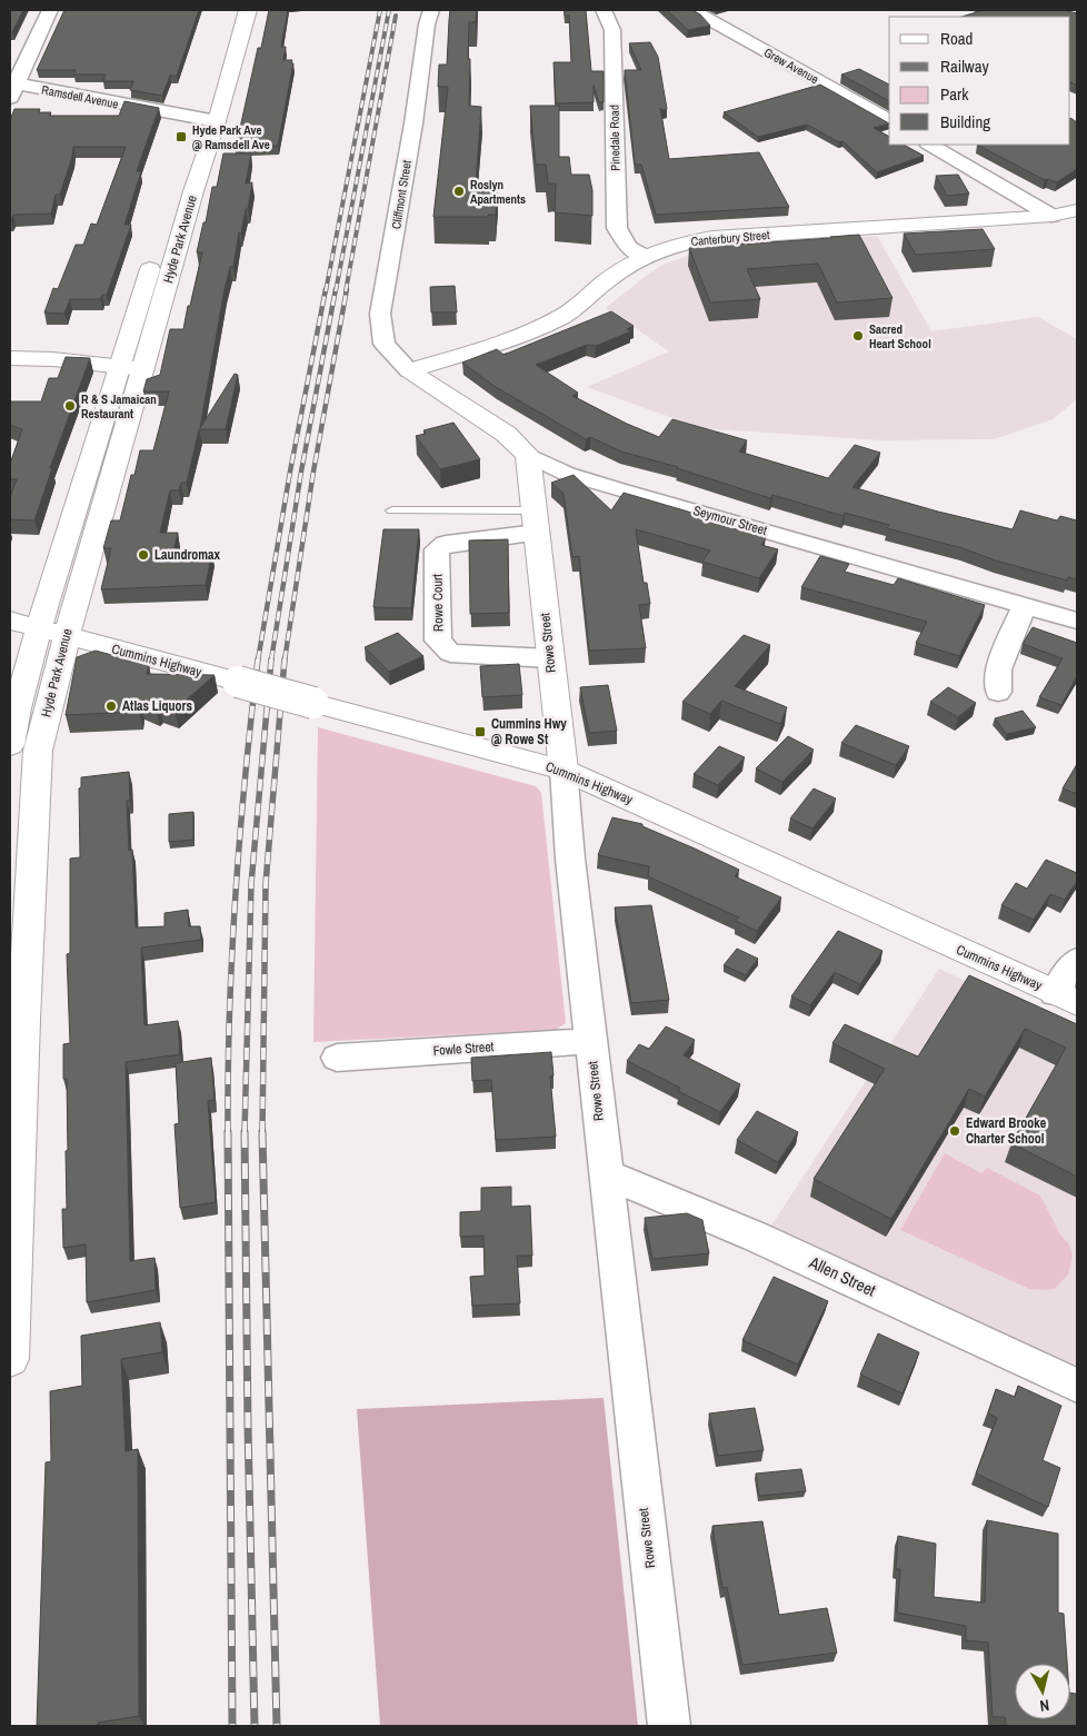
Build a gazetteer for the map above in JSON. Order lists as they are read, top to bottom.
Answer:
{
  "streets": {
    "main road": [
      "Canterbury Street",
      "Hyde Park Avenue",
      "Seymour Street",
      "Rowe Street",
      "Cummins Highway"
    ],
    "street": [
      "Grew Avenue",
      "Ramsdell Avenue",
      "Pinedale Road",
      "Cliffmont Street",
      "Rowe Court",
      "Fowle Street",
      "Allen Street"
    ]
  },
  "crossings": [
    ["Ramsdell Avenue", "Hyde Park Avenue"],
    ["Pinedale Road", "Canterbury Street"],
    ["Cliffmont Street", "Canterbury Street"],
    ["Cliffmont Street", "Seymour Street"],
    ["Canterbury Street", "Seymour Street"],
    ["Hyde Park Avenue", "Cummins Highway"],
    ["Seymour Street", "Rowe Street"],
    ["Rowe Court", "Rowe Street"],
    ["Rowe Street", "Cummins Highway"],
    ["Rowe Street", "Fowle Street"],
    ["Rowe Street", "Allen Street"]
  ],
  "places": {
    "transit": ["Hyde Park Ave @ Ramsdell Ave", "Cummins Hwy @ Rowe St"],
    "other": [
      "Roslyn Apartments",
      "Sacred Heart School",
      "R & S Jamaican Restaurant",
      "Laundromax",
      "Atlas Liquors",
      "Edward Brooke Charter School"
    ]
  },
  "legend": [
    "Road",
    "Railway",
    "Park",
    "Building"
  ],
  "north": "bottom"
}
